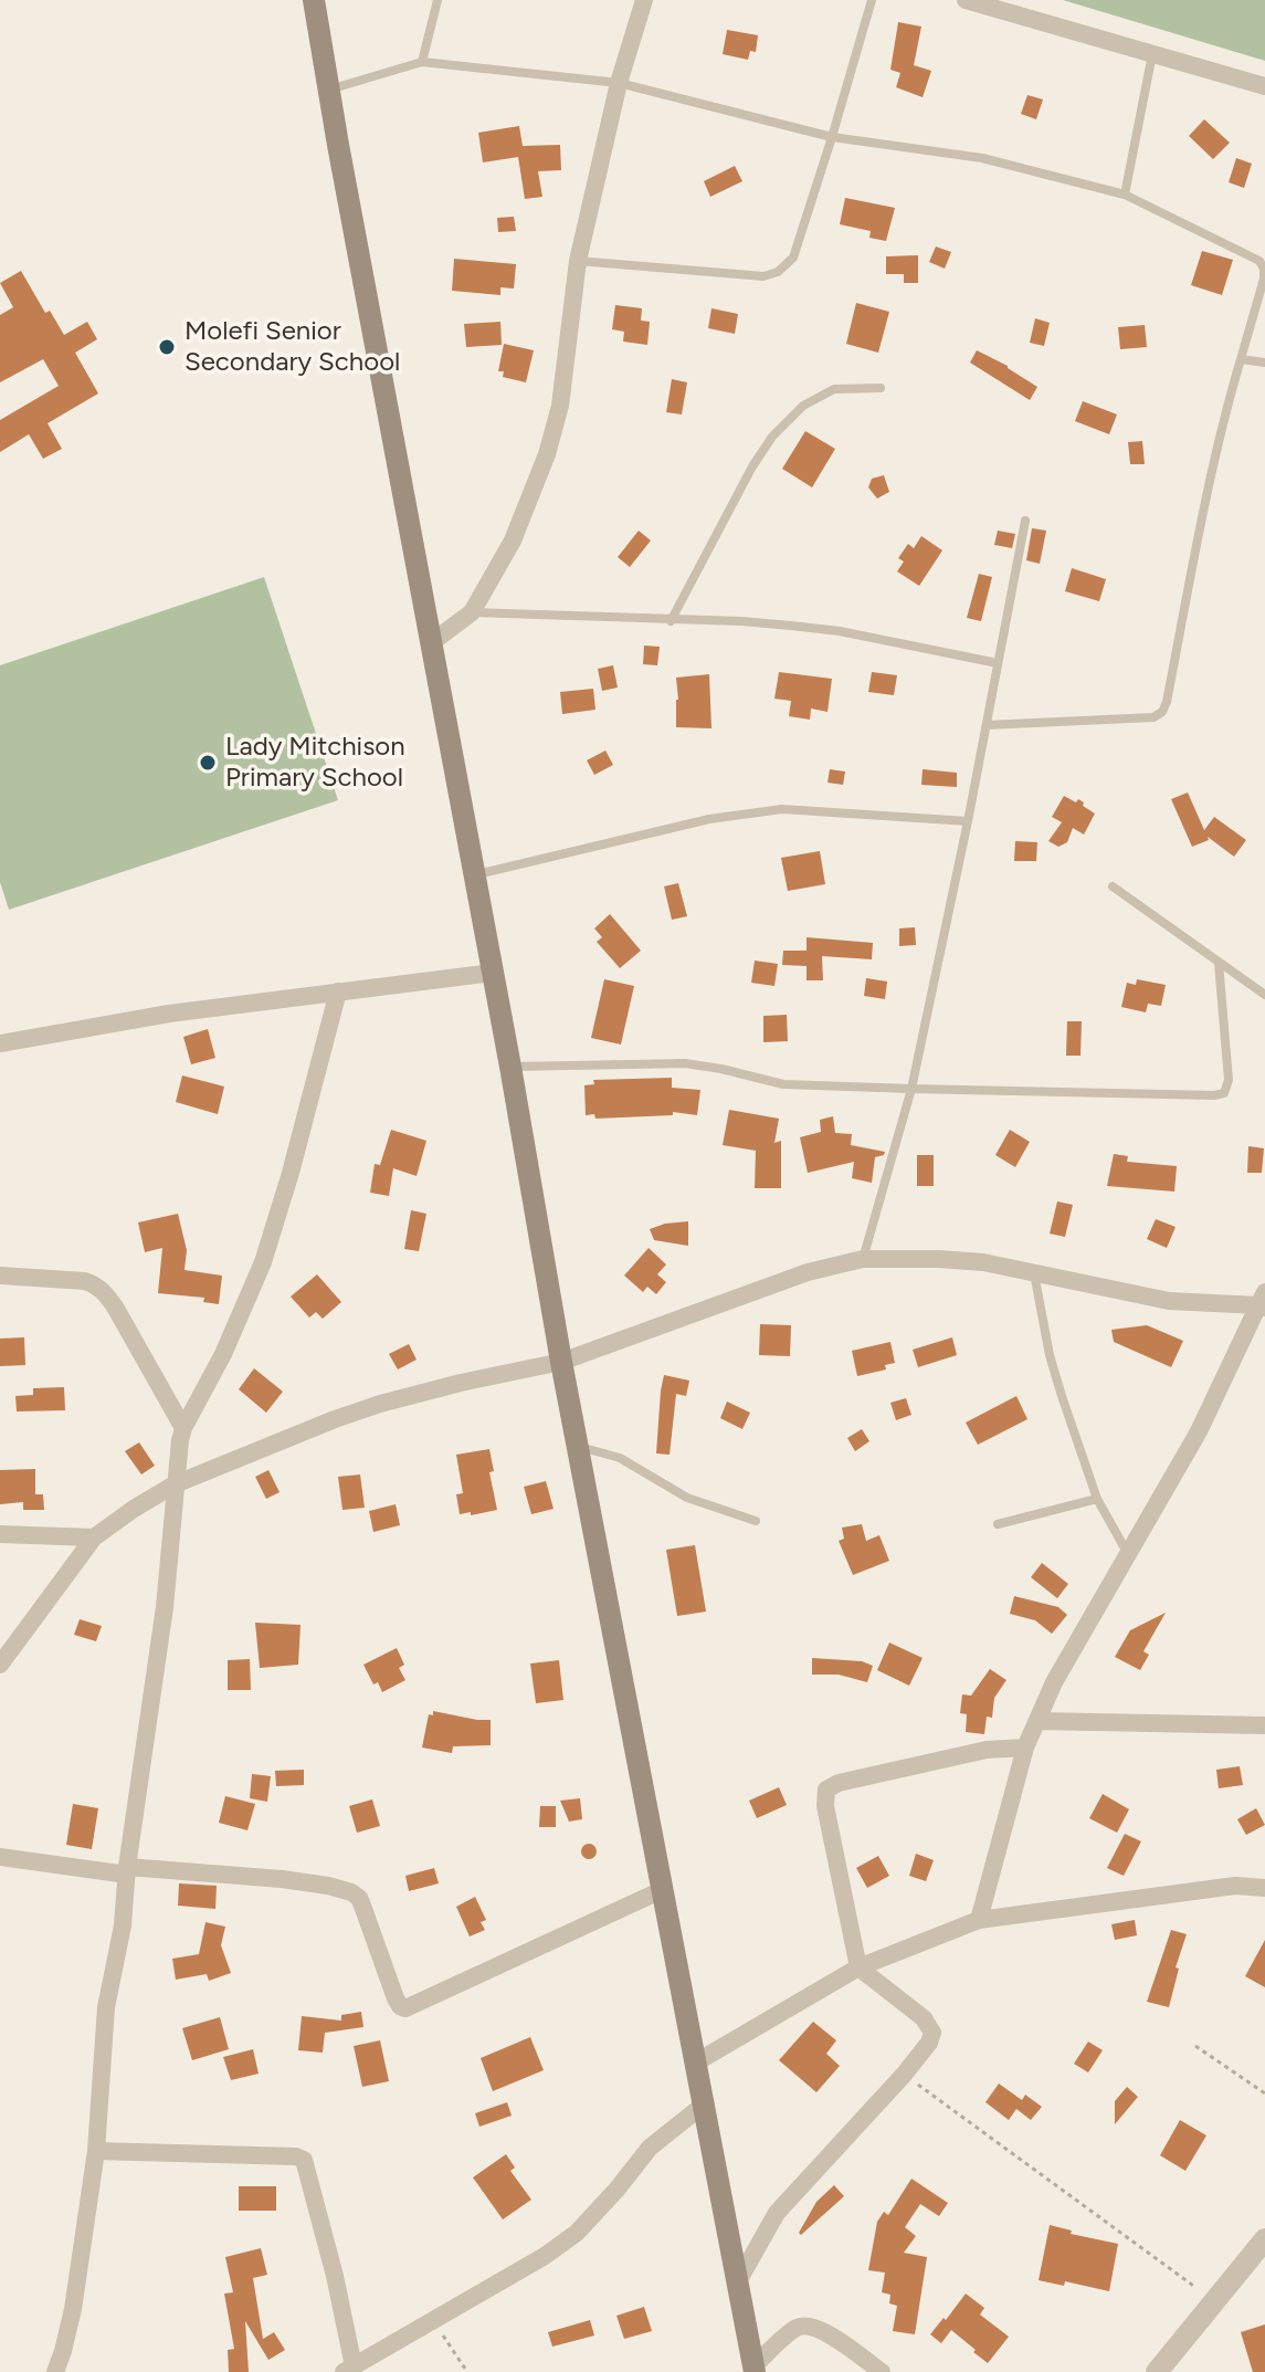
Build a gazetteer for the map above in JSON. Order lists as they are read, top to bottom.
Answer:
{
  "places": ["Molefi Senior Secondary School", "Lady Mitchison Primary School"]
}
